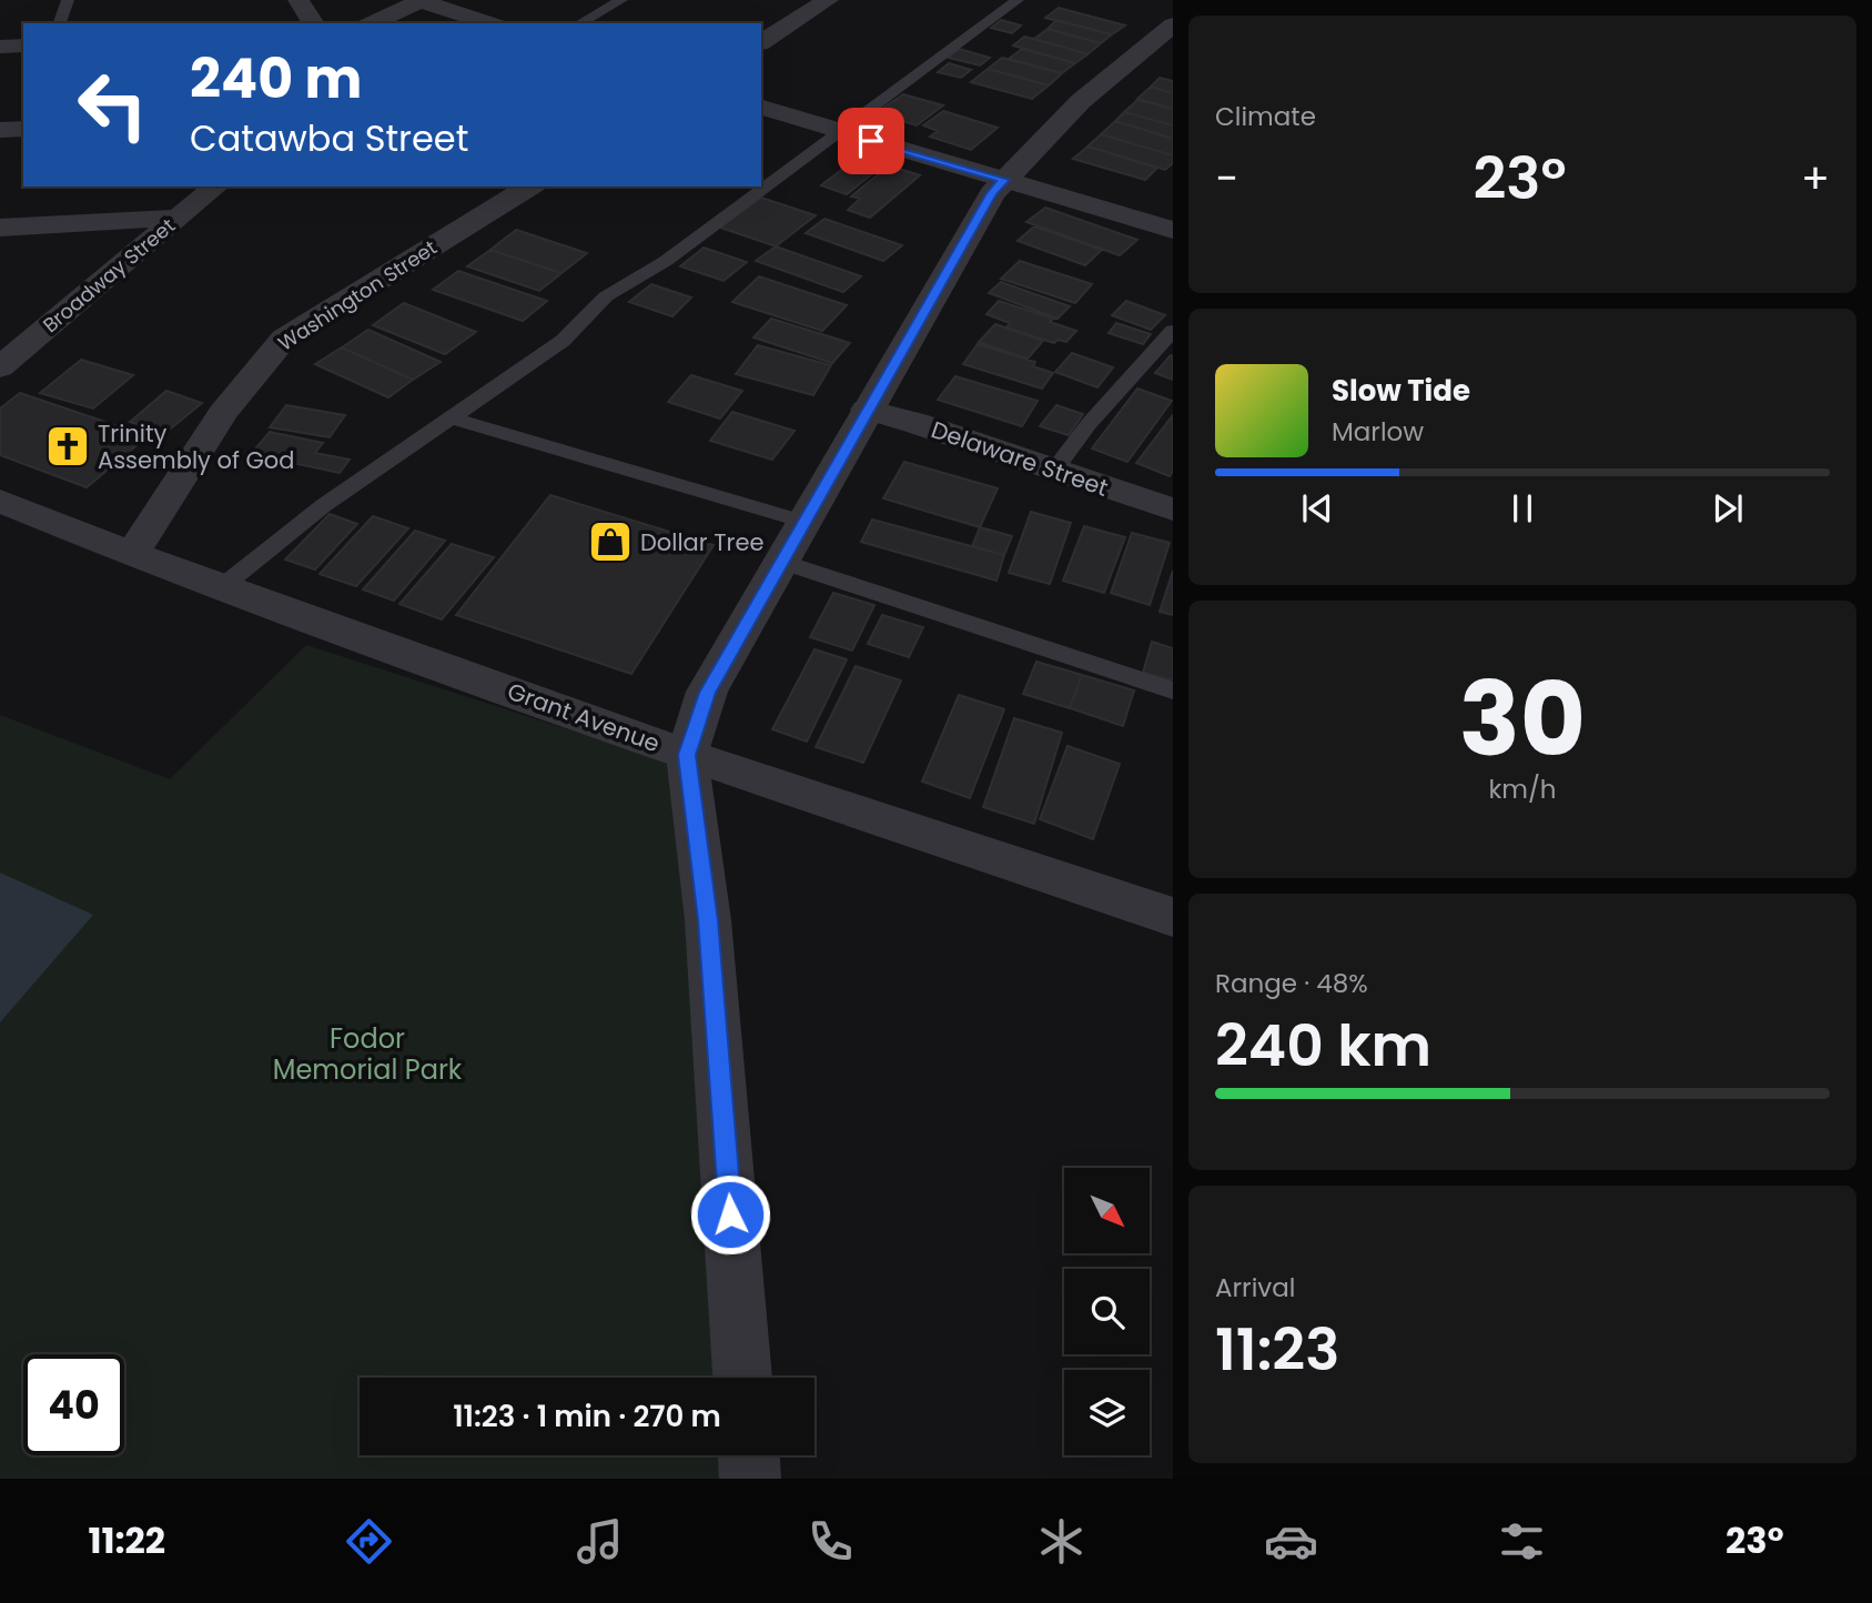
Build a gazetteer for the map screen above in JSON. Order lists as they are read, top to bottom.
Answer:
{
  "streets": {
    "street": [
      "Broadway Street",
      "Washington Street",
      "Delaware Street",
      "Grant Avenue"
    ]
  },
  "crossings": [
    ["Washington Street", "Grant Avenue"]
  ],
  "parks": ["Fodor Memorial Park"],
  "places": {
    "church": ["Trinity Assembly of God"],
    "shop": ["Dollar Tree"]
  },
  "north": "bottom right",
  "page": {
    "tile": [
      "Climate",
      ["30", "km/h"],
      ["Range · 48%", "240 km"],
      ["Arrival", "11:23"]
    ],
    "turn": ["240 m", "Catawba Street"],
    "heat": ["−", "23°", "+"],
    "song": ["Slow Tide", "Marlow"],
    "limit": "40",
    "trip": "11:23 · 1 min · 270 m",
    "tabs": ["11:22", "23°"]
  }
}
